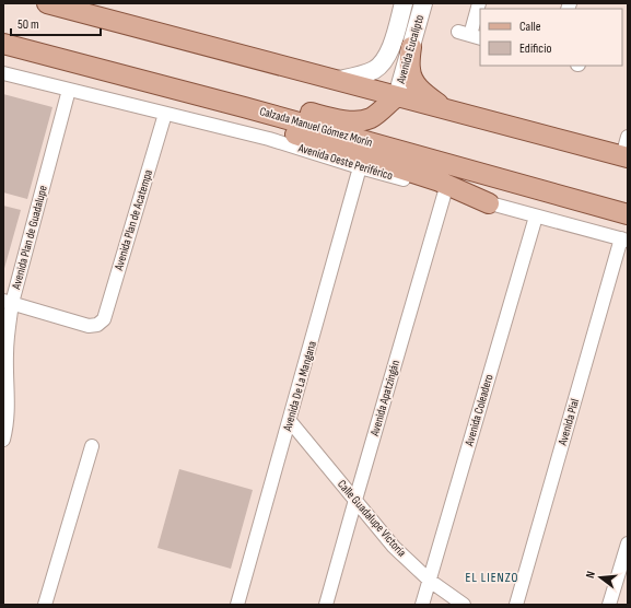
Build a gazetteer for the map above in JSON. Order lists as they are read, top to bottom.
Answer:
{
  "streets": {
    "main road": ["Calzada Manuel Gómez Morín"],
    "street": [
      "Avenida Eucalipto",
      "Avenida Oeste Periférico",
      "Avenida Plan de Acatempa",
      "Avenida Plan de Guadalupe",
      "Avenida De La Mangana",
      "Avenida Apatzingán",
      "Avenida Coleadero",
      "Avenida Pial",
      "Calle Guadalupe Victoria"
    ]
  },
  "crossings": [
    ["Avenida Oeste Periférico", "Avenida Plan de Acatempa"],
    ["Avenida Oeste Periférico", "Avenida Plan de Guadalupe"],
    ["Avenida Oeste Periférico", "Avenida De La Mangana"],
    ["Avenida Oeste Periférico", "Avenida Apatzingán"],
    ["Avenida Oeste Periférico", "Avenida Coleadero"],
    ["Avenida Oeste Periférico", "Avenida Pial"],
    ["Avenida Plan de Acatempa", "Avenida Plan de Guadalupe"],
    ["Avenida De La Mangana", "Calle Guadalupe Victoria"],
    ["Avenida Apatzingán", "Calle Guadalupe Victoria"],
    ["Avenida Coleadero", "Calle Guadalupe Victoria"]
  ],
  "districts": ["EL LIENZO"],
  "legend": ["Calle", "Edificio"],
  "scale_bar": "50 m",
  "north": "left"
}
